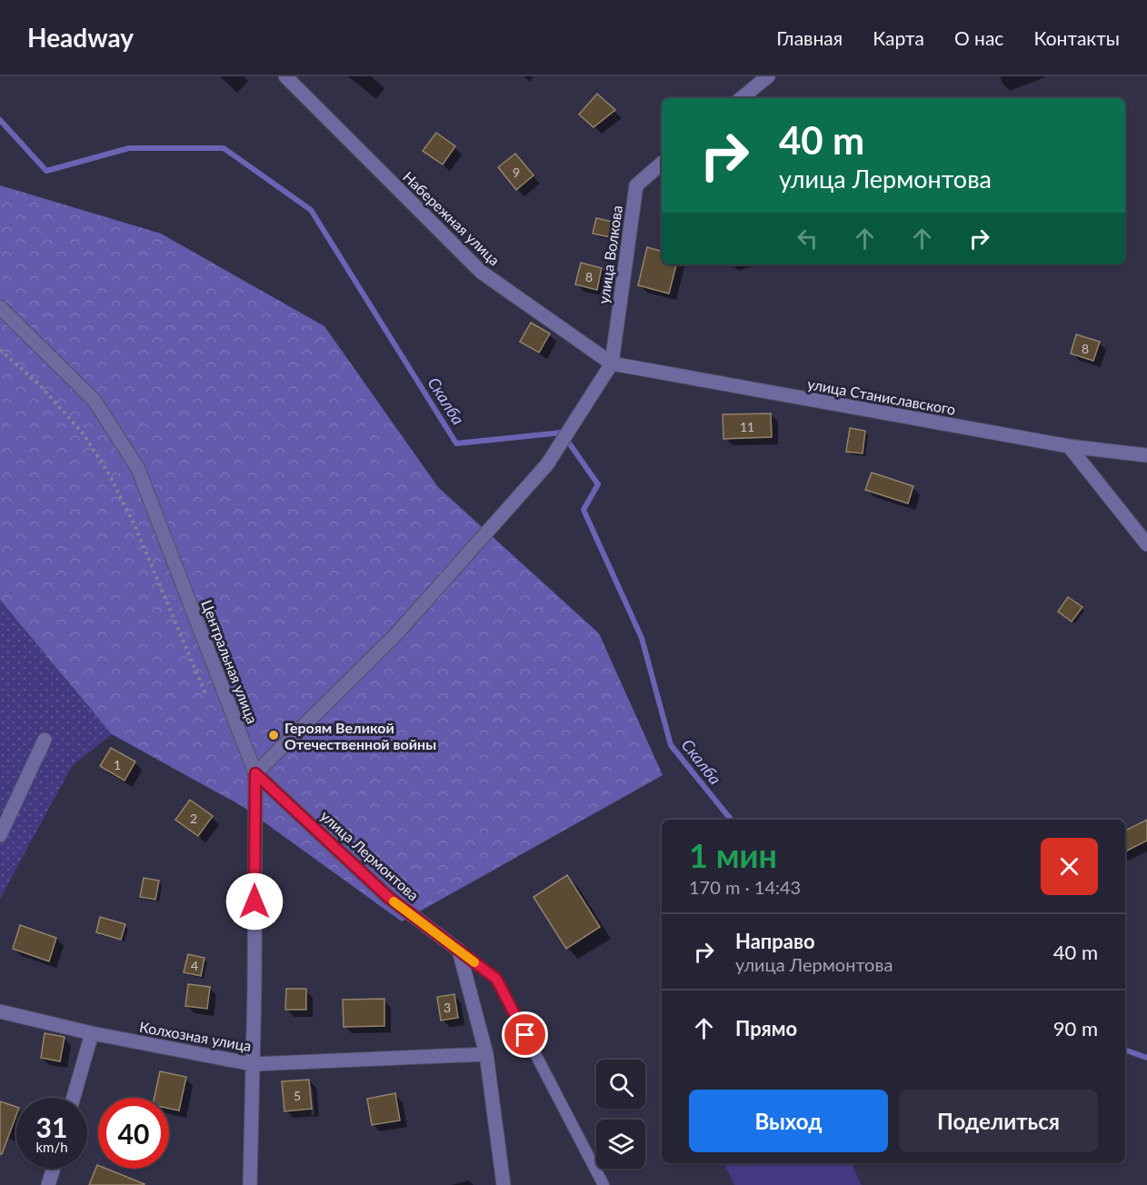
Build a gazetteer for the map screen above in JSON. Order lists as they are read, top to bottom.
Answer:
{
  "streets": {
    "street": [
      "Набережная улица",
      "улица Волкова",
      "улица Станиславского",
      "Центральная улица",
      "улица Лермонтова",
      "Колхозная улица"
    ]
  },
  "crossings": [
    ["Набережная улица", "улица Волкова"],
    ["Набережная улица", "улица Станиславского"],
    ["улица Волкова", "улица Станиславского"],
    ["Центральная улица", "улица Лермонтова"],
    ["Центральная улица", "Колхозная улица"]
  ],
  "water": ["Скалба"],
  "places": ["Героям Великой Отечественной войны"],
  "house_numbers": [
    "9",
    "8",
    "8",
    "11",
    "1",
    "2",
    "4",
    "3",
    "5"
  ],
  "page": {
    "header": "Headway",
    "nav": [
      "Главная",
      "Карта",
      "О нас",
      "Контакты"
    ],
    "turn": ["40 m", "улица Лермонтова"],
    "heading": ["1 мин", "170 m · 14:43"],
    "list": [
      {
        "name": "Направо",
        "note": "улица Лермонтова",
        "value": "40 m"
      },
      {
        "name": "Прямо",
        "value": "90 m"
      }
    ],
    "buttons": ["Выход", "Поделиться"],
    "speed": "31 km/h",
    "limit": "40"
  }
}
